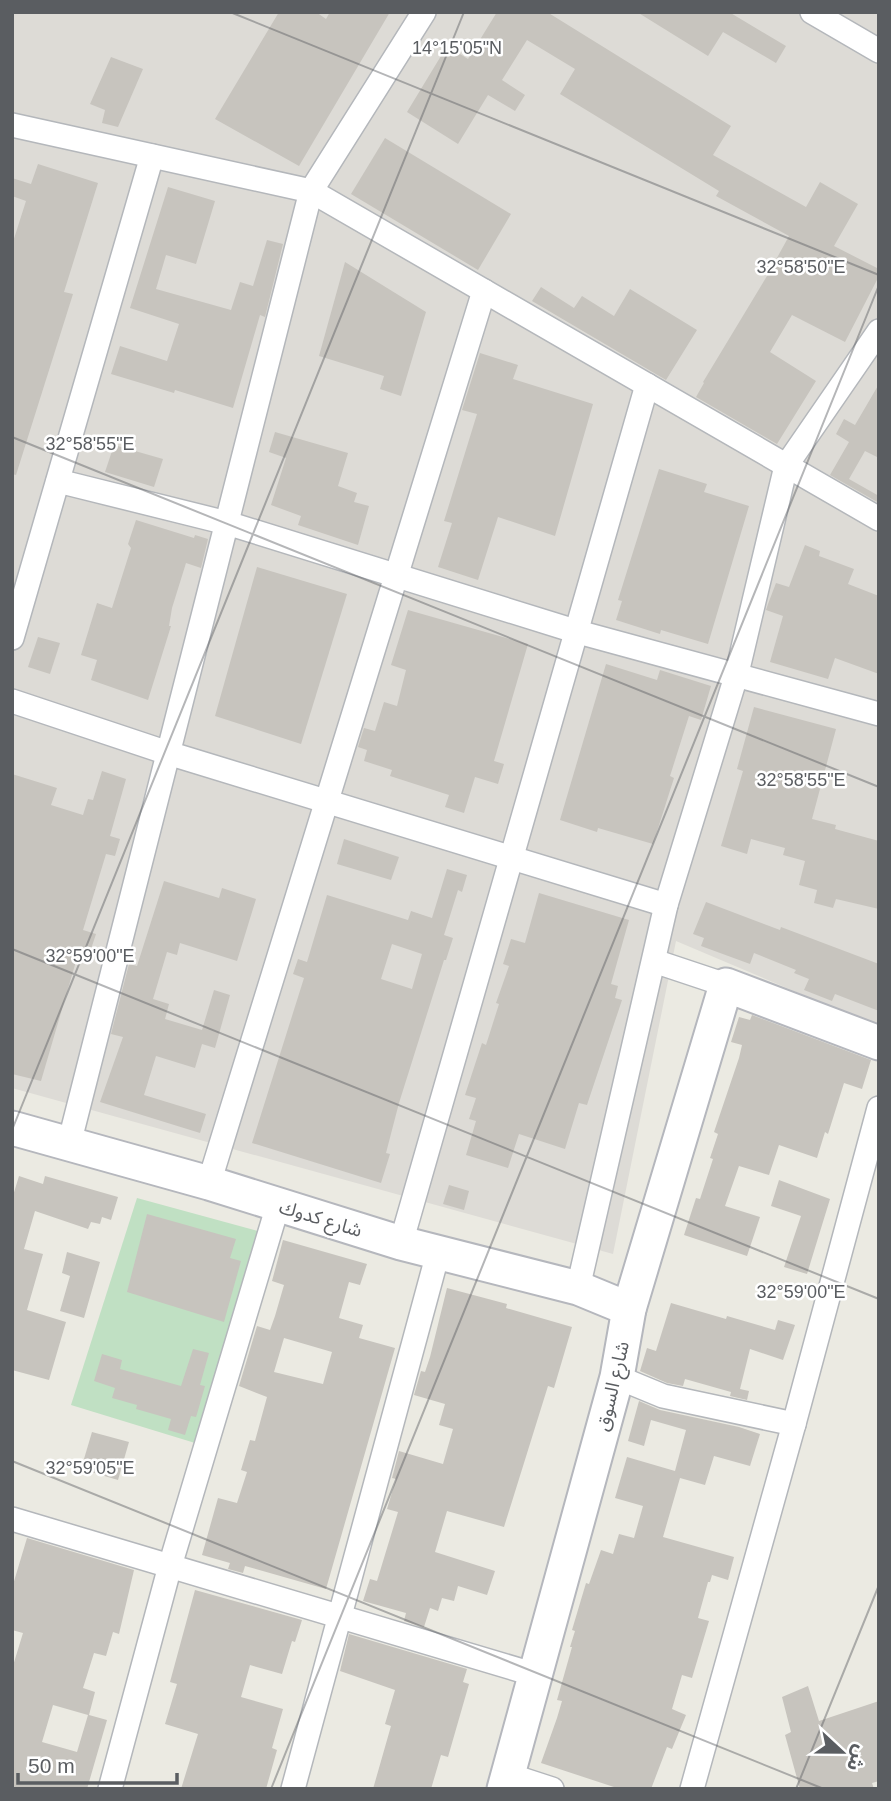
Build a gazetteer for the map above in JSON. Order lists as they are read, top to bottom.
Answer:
{
  "streets": {
    "street": ["شارع كدوك", "شارع السوق"]
  },
  "crossings": [
    ["شارع كدوك", "شارع السوق"]
  ],
  "scale_bar": "50 m",
  "north": "right",
  "coordinates": [
    "14°15'05\"N",
    "32°58'50\"E",
    "32°58'55\"E",
    "32°59'00\"E",
    "32°59'05\"E"
  ]
}
